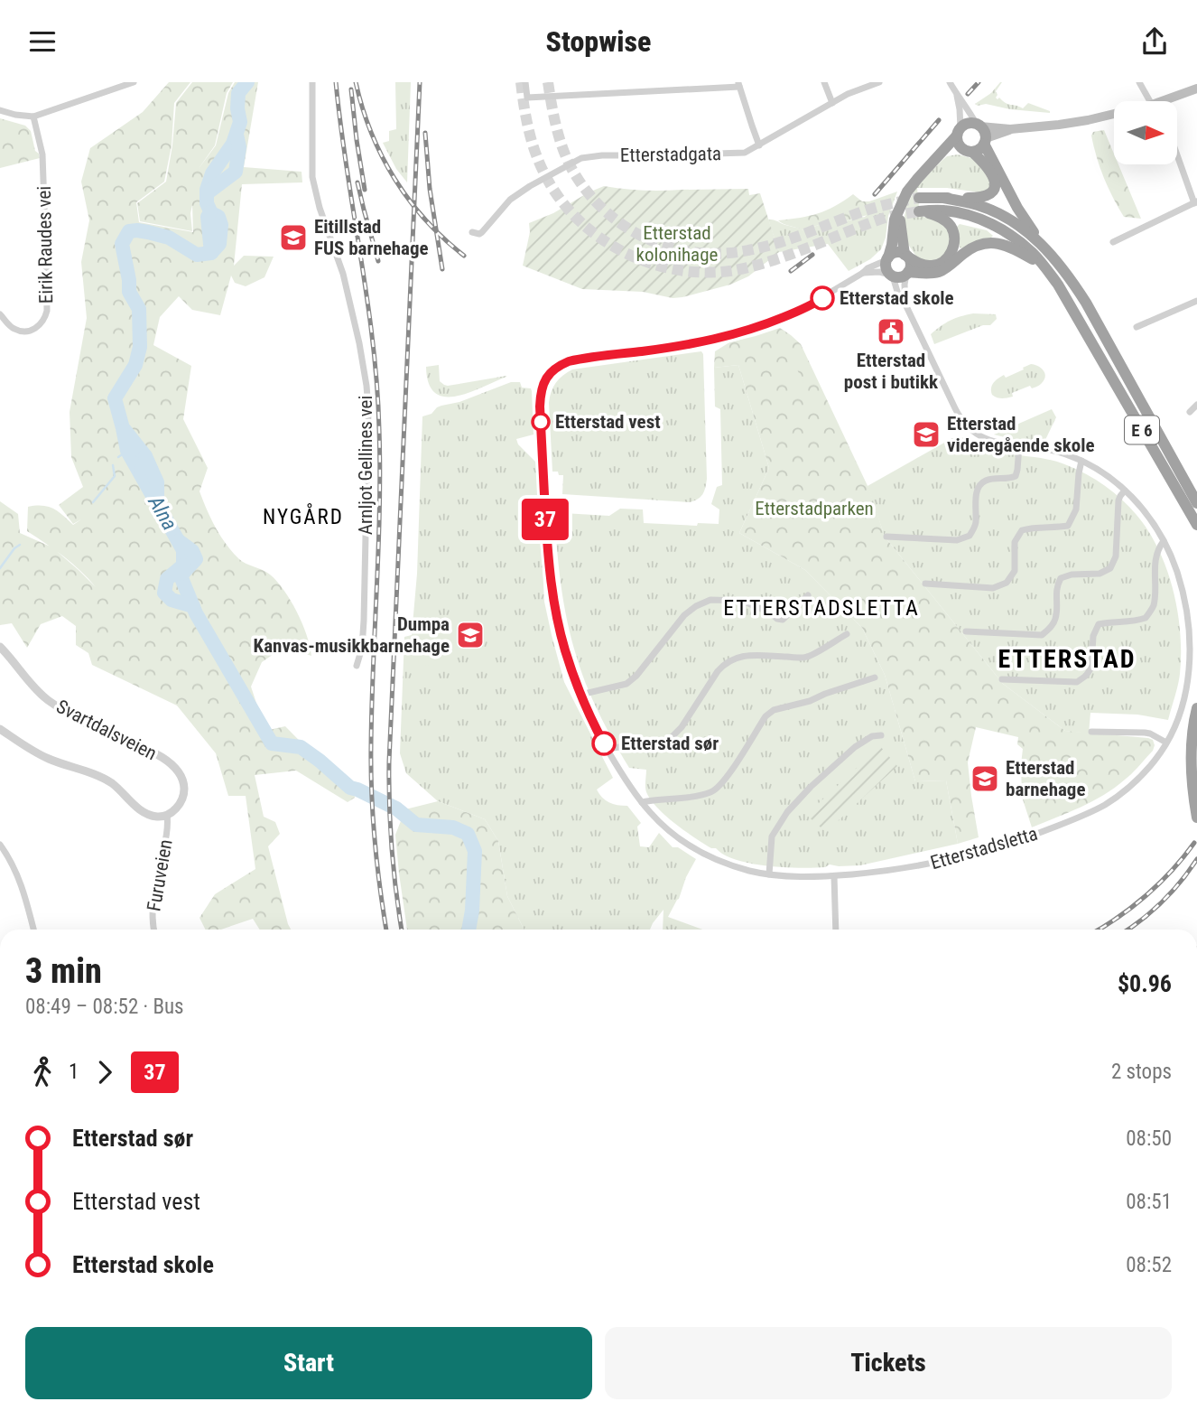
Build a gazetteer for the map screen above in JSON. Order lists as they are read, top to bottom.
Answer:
{
  "streets": {
    "highway": ["E 6"],
    "street": [
      "Etterstadgata",
      "Eirik Raudes vei",
      "Arnljot Gellines vei",
      "Svartdalsveien",
      "Etterstadsletta",
      "Furuveien"
    ]
  },
  "crossings": [
    ["E 6", "Etterstadsletta"],
    ["Svartdalsveien", "Furuveien"]
  ],
  "districts": ["NYGÅRD", "ETTERSTADSLETTA", "ETTERSTAD"],
  "water": ["Alna"],
  "parks": ["Etterstad kolonihage", "Etterstadparken"],
  "places": {
    "school or university": [
      "Eitillstad FUS barnehage",
      "Etterstad videregående skole",
      "Dumpa Kanvas-musikkbarnehage",
      "Etterstad barnehage"
    ],
    "other": ["Etterstad skole", "Etterstad vest", "Etterstad sør"],
    "public building": ["Etterstad post i butikk"]
  },
  "lines": ["bus line 37"],
  "north": "right",
  "page": {
    "header": "Stopwise",
    "on_map": "37",
    "heading": ["3 min", "08:49 – 08:52 · Bus", "$0.96"],
    "legs": ["1", "37", "2 stops"],
    "list": [
      {
        "name": "Etterstad sør",
        "value": "08:50"
      },
      {
        "name": "Etterstad vest",
        "value": "08:51"
      },
      {
        "name": "Etterstad skole",
        "value": "08:52"
      }
    ],
    "buttons": ["Start", "Tickets"]
  }
}
